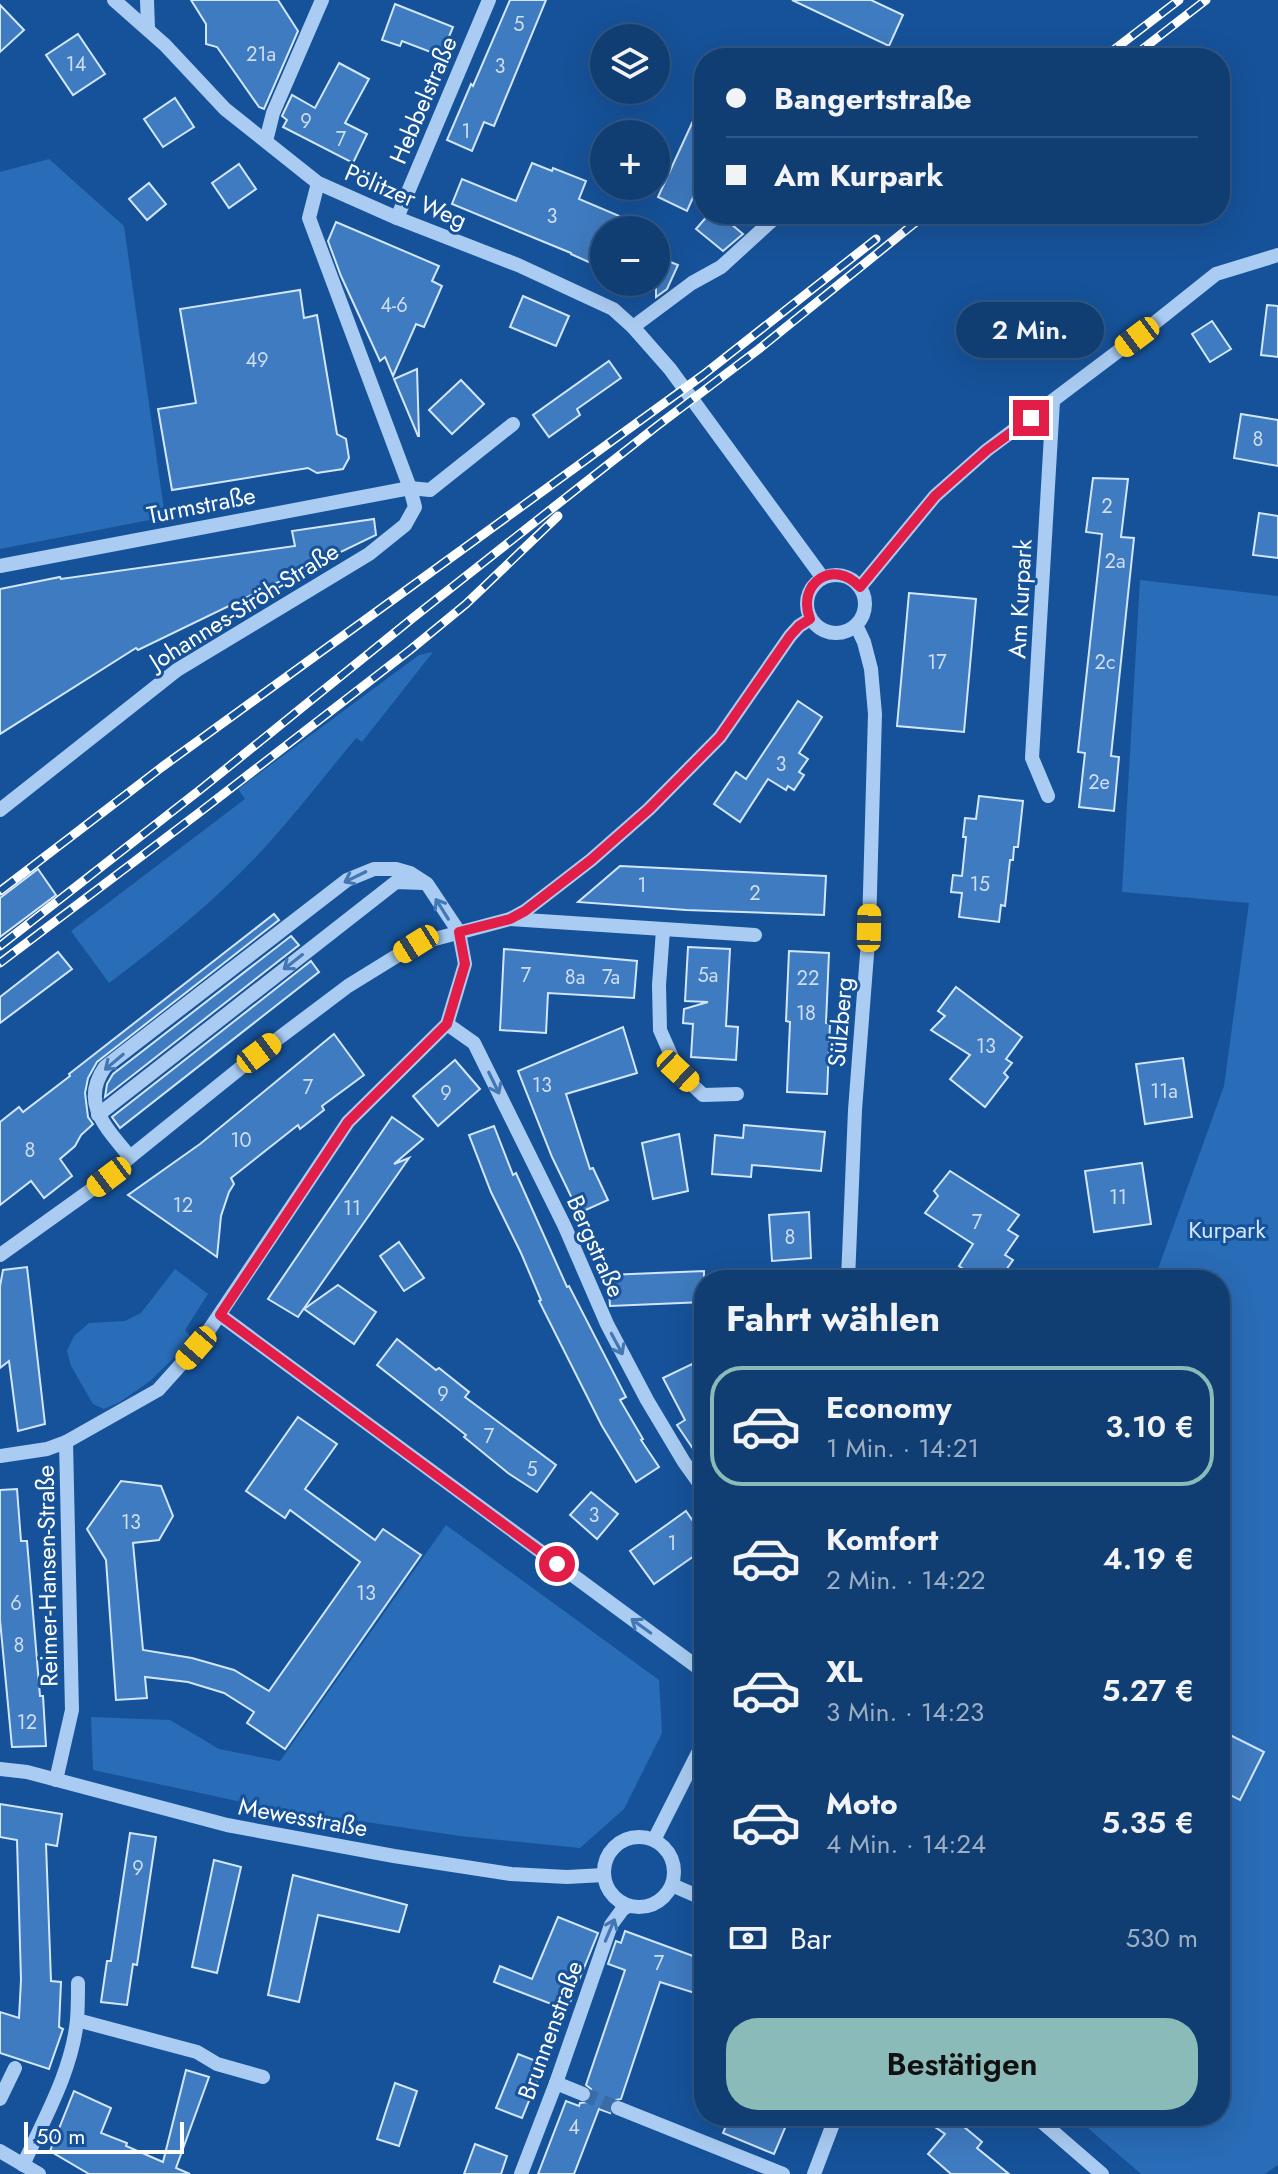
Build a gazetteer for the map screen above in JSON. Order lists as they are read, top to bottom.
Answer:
{
  "streets": {
    "street": [
      "Hebbelstraße",
      "Pölitzer Weg",
      "Turmstraße",
      "Am Kurpark",
      "Johannes-Ströh-Straße",
      "Sülzberg",
      "Bergstraße",
      "Reimer-Hansen-Straße",
      "Mewesstraße",
      "Brunnenstraße"
    ]
  },
  "crossings": [
    ["Hebbelstraße", "Pölitzer Weg"],
    ["Pölitzer Weg", "Sülzberg"],
    ["Turmstraße", "Johannes-Ströh-Straße"],
    ["Reimer-Hansen-Straße", "Mewesstraße"],
    ["Mewesstraße", "Brunnenstraße"]
  ],
  "one_way": ["Bergstraße", "Brunnenstraße"],
  "parks": ["Kurpark"],
  "house_numbers": [
    "5",
    "21a",
    "14",
    "3",
    "9",
    "1",
    "7",
    "3",
    "4-6",
    "49",
    "8",
    "2",
    "2a",
    "17",
    "2c",
    "3",
    "2e",
    "15",
    "1",
    "2",
    "7",
    "5a",
    "8a",
    "7a",
    "22",
    "18",
    "13",
    "13",
    "7",
    "11a",
    "9",
    "10",
    "8",
    "11",
    "12",
    "11",
    "7",
    "8",
    "9",
    "7",
    "5",
    "3",
    "13",
    "1",
    "13",
    "6",
    "8",
    "12",
    "9",
    "7",
    "4"
  ],
  "scale_bar": "50 m",
  "page": {
    "map_buttons": ["+", "−"],
    "banner": ["Bangertstraße", "Am Kurpark"],
    "bubble": "2 Min.",
    "heading": "Fahrt wählen",
    "list": [
      {
        "name": "Economy",
        "note": "1 Min. · 14:21",
        "value": "3.10 €"
      },
      {
        "name": "Komfort",
        "note": "2 Min. · 14:22",
        "value": "4.19 €"
      },
      {
        "name": "XL",
        "note": "3 Min. · 14:23",
        "value": "5.27 €"
      },
      {
        "name": "Moto",
        "note": "4 Min. · 14:24",
        "value": "5.35 €"
      }
    ],
    "pay": ["Bar", "530 m"],
    "buttons": "Bestätigen",
    "scale": "50 m"
  }
}
